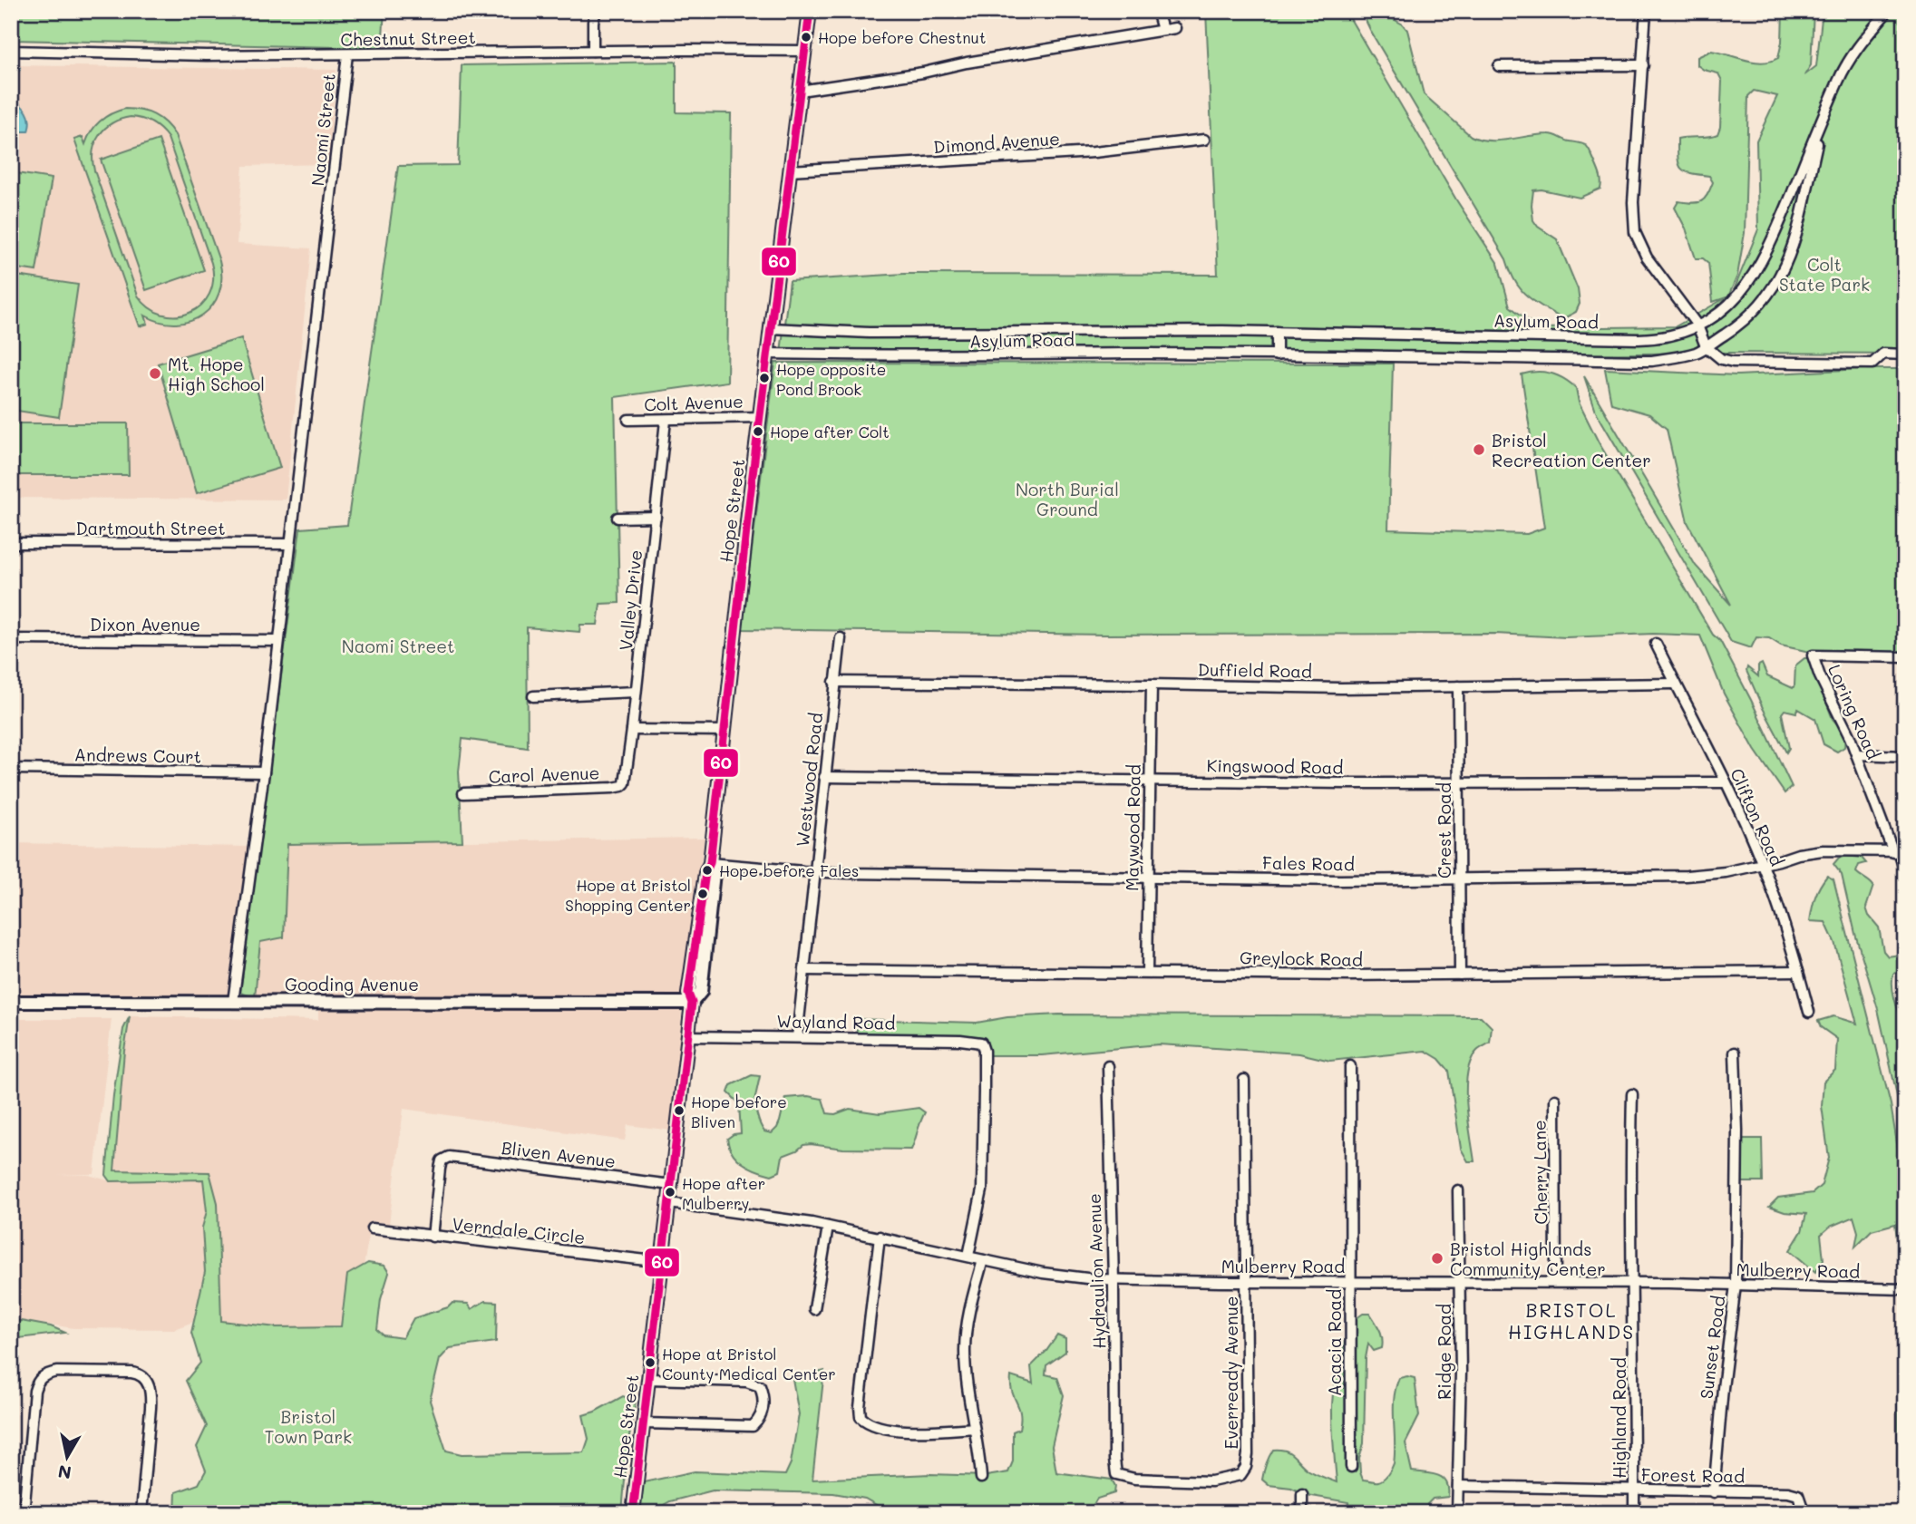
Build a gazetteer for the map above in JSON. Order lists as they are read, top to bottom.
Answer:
{
  "streets": {
    "main road": ["Hope Street", "Gooding Avenue"],
    "street": [
      "Chestnut Street",
      "Naomi Street",
      "Dimond Avenue",
      "Asylum Road",
      "Colt Avenue",
      "Dartmouth Street",
      "Valley Drive",
      "Dixon Avenue",
      "Duffield Road",
      "Loring Road",
      "Andrews Court",
      "Kingswood Road",
      "Carol Avenue",
      "Westwood Road",
      "Clifton Road",
      "Maywood Road",
      "Crest Road",
      "Fales Road",
      "Greylock Road",
      "Wayland Road",
      "Bliven Avenue",
      "Cherry Lane",
      "Verndale Circle",
      "Mulberry Road",
      "Hydraulion Avenue",
      "Acacia Road",
      "Sunset Road",
      "Ridge Road",
      "Everready Avenue",
      "Highland Road",
      "Forest Road"
    ]
  },
  "crossings": [
    ["Chestnut Street", "Naomi Street"],
    ["Chestnut Street", "Hope Street"],
    ["Naomi Street", "Dartmouth Street"],
    ["Naomi Street", "Dixon Avenue"],
    ["Naomi Street", "Andrews Court"],
    ["Naomi Street", "Gooding Avenue"],
    ["Dimond Avenue", "Hope Street"],
    ["Asylum Road", "Hope Street"],
    ["Colt Avenue", "Hope Street"],
    ["Colt Avenue", "Valley Drive"],
    ["Hope Street", "Fales Road"],
    ["Hope Street", "Gooding Avenue"],
    ["Hope Street", "Wayland Road"],
    ["Hope Street", "Bliven Avenue"],
    ["Hope Street", "Verndale Circle"],
    ["Hope Street", "Mulberry Road"],
    ["Valley Drive", "Carol Avenue"],
    ["Duffield Road", "Westwood Road"],
    ["Duffield Road", "Clifton Road"],
    ["Duffield Road", "Maywood Road"],
    ["Duffield Road", "Crest Road"],
    ["Loring Road", "Fales Road"],
    ["Kingswood Road", "Westwood Road"],
    ["Kingswood Road", "Clifton Road"],
    ["Kingswood Road", "Maywood Road"],
    ["Kingswood Road", "Crest Road"],
    ["Westwood Road", "Fales Road"],
    ["Westwood Road", "Greylock Road"],
    ["Westwood Road", "Wayland Road"],
    ["Clifton Road", "Fales Road"],
    ["Clifton Road", "Greylock Road"],
    ["Maywood Road", "Fales Road"],
    ["Maywood Road", "Greylock Road"],
    ["Crest Road", "Fales Road"],
    ["Crest Road", "Greylock Road"],
    ["Wayland Road", "Mulberry Road"],
    ["Bliven Avenue", "Verndale Circle"],
    ["Cherry Lane", "Mulberry Road"],
    ["Mulberry Road", "Hydraulion Avenue"],
    ["Mulberry Road", "Acacia Road"],
    ["Mulberry Road", "Sunset Road"],
    ["Mulberry Road", "Ridge Road"],
    ["Mulberry Road", "Everready Avenue"],
    ["Mulberry Road", "Highland Road"],
    ["Hydraulion Avenue", "Everready Avenue"],
    ["Sunset Road", "Forest Road"],
    ["Ridge Road", "Forest Road"],
    ["Highland Road", "Forest Road"]
  ],
  "districts": ["BRISTOL HIGHLANDS"],
  "parks": [
    "Colt State Park",
    "North Burial Ground",
    "Naomi Street",
    "Bristol Town Park"
  ],
  "places": [
    "Hope before Chestnut",
    "Mt. Hope High School",
    "Hope opposite Pond Brook",
    "Hope after Colt",
    "Bristol Recreation Center",
    "Hope before Fales",
    "Hope at Bristol Shopping Center",
    "Hope before Bliven",
    "Hope after Mulberry",
    "Bristol Highlands Community Center",
    "Hope at Bristol County Medical Center"
  ],
  "lines": ["transit line 60"],
  "north": "bottom"
}
